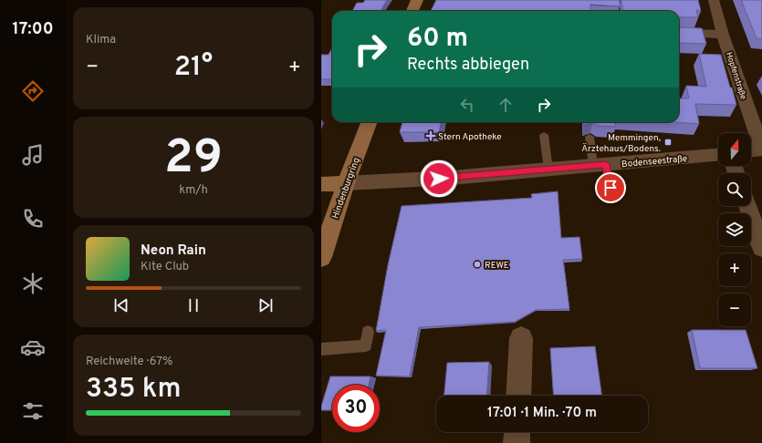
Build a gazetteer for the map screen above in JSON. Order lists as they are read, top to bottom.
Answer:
{
  "streets": {
    "main road": ["Bodenseestraße", "Hindenburgring"],
    "street": ["Hopfenstraße"]
  },
  "crossings": [
    ["Bodenseestraße", "Hindenburgring"]
  ],
  "places": {
    "health": ["Stern Apotheke"],
    "transit": ["Memmingen, Ärztehaus/Bodens."],
    "other": ["REWE"]
  },
  "north": "top",
  "page": {
    "tabs": "17:00",
    "tile": [
      "Klima",
      ["29", "km/h"],
      ["Reichweite · 67%", "335 km"]
    ],
    "turn": ["60 m", "Rechts abbiegen"],
    "heat": ["−", "21°", "+"],
    "map_buttons": ["+", "−"],
    "song": ["Neon Rain", "Kite Club"],
    "limit": "30",
    "trip": "17:01 · 1 Min. · 70 m"
  }
}
